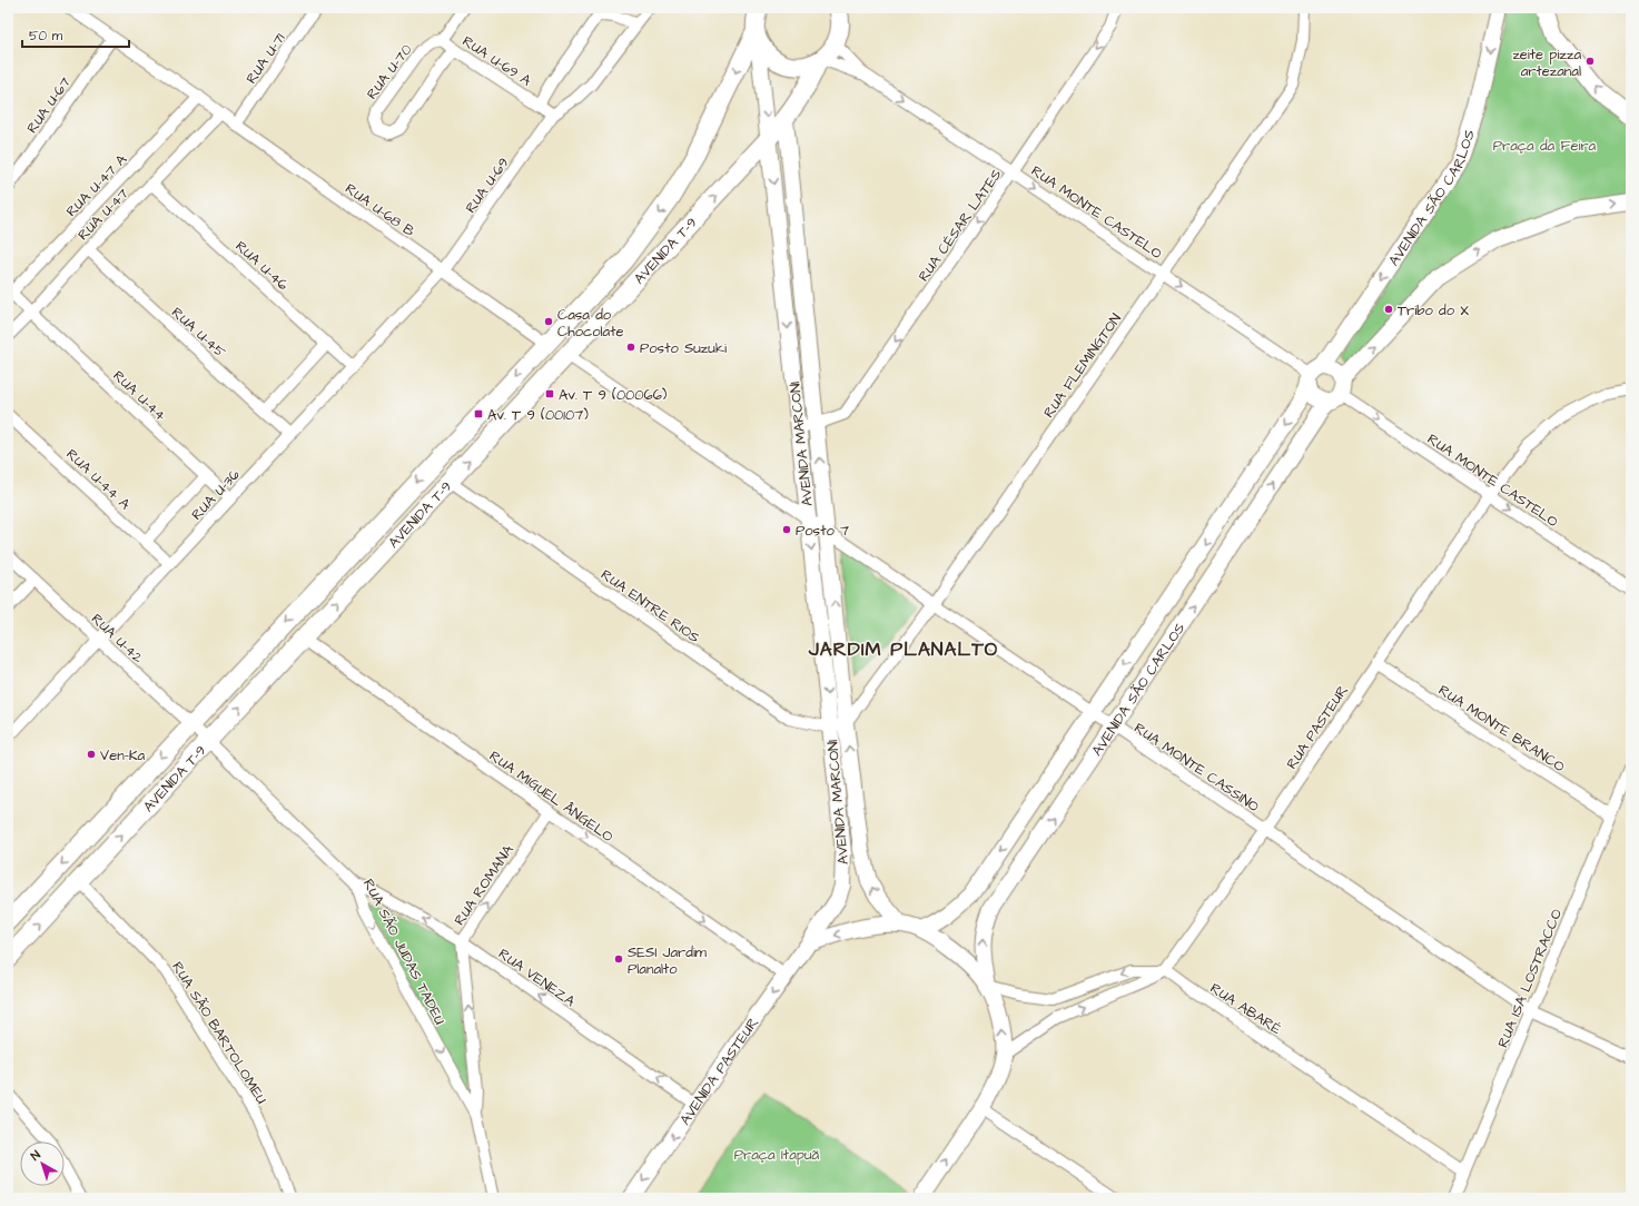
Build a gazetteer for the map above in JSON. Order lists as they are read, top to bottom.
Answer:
{
  "streets": {
    "main road": [
      "AVENIDA SÃO CARLOS",
      "AVENIDA T-9",
      "AVENIDA MARCONI",
      "AVENIDA PASTEUR"
    ],
    "street": [
      "RUA U-71",
      "RUA U-69 A",
      "RUA U-70",
      "RUA U-67",
      "RUA U-47 A",
      "RUA U-69",
      "RUA U-68 B",
      "RUA MONTE CASTELO",
      "RUA U-47",
      "RUA CÉSAR LATES",
      "RUA U-46",
      "RUA U-45",
      "RUA FLEMINGTON",
      "RUA U-44",
      "RUA U-44 A",
      "RUA U-36",
      "RUA ENTRE RIOS",
      "RUA U-42",
      "RUA PASTEUR",
      "RUA MONTE BRANCO",
      "RUA MONTE CASSINO",
      "RUA MIGUEL ÂNGELO",
      "RUA ROMANA",
      "RUA SÃO JUDAS TADEU",
      "RUA VENEZA",
      "RUA ISA LOSTRACCO",
      "RUA ABARÉ",
      "RUA SÃO BARTOLOMEU"
    ]
  },
  "crossings": [
    ["RUA U-71", "RUA U-68 B"],
    ["RUA U-69 A", "RUA U-70"],
    ["RUA U-67", "RUA U-68 B"],
    ["RUA U-47 A", "RUA U-68 B"],
    ["RUA U-47 A", "RUA U-44"],
    ["RUA U-69", "RUA U-68 B"],
    ["RUA U-69", "RUA U-36"],
    ["AVENIDA SÃO CARLOS", "RUA MONTE CASTELO"],
    ["AVENIDA SÃO CARLOS", "RUA MONTE CASSINO"],
    ["RUA U-68 B", "RUA U-47"],
    ["RUA U-68 B", "AVENIDA T-9"],
    ["RUA U-68 B", "RUA U-36"],
    ["RUA MONTE CASTELO", "RUA CÉSAR LATES"],
    ["RUA MONTE CASTELO", "AVENIDA T-9"],
    ["RUA MONTE CASTELO", "RUA FLEMINGTON"],
    ["RUA MONTE CASTELO", "RUA PASTEUR"],
    ["RUA U-47", "RUA U-46"],
    ["RUA U-47", "RUA U-45"],
    ["RUA U-47", "RUA U-44"],
    ["RUA CÉSAR LATES", "AVENIDA MARCONI"],
    ["AVENIDA T-9", "AVENIDA MARCONI"],
    ["AVENIDA T-9", "RUA ENTRE RIOS"],
    ["AVENIDA T-9", "RUA U-42"],
    ["AVENIDA T-9", "RUA MONTE CASSINO"],
    ["AVENIDA T-9", "RUA MIGUEL ÂNGELO"],
    ["AVENIDA T-9", "RUA SÃO JUDAS TADEU"],
    ["AVENIDA T-9", "RUA SÃO BARTOLOMEU"],
    ["RUA U-46", "RUA U-36"],
    ["RUA U-45", "RUA U-36"],
    ["RUA FLEMINGTON", "AVENIDA MARCONI"],
    ["RUA FLEMINGTON", "RUA ENTRE RIOS"],
    ["RUA FLEMINGTON", "RUA MONTE CASSINO"],
    ["RUA U-44", "RUA U-36"],
    ["AVENIDA MARCONI", "RUA ENTRE RIOS"],
    ["AVENIDA MARCONI", "RUA MONTE CASSINO"],
    ["AVENIDA MARCONI", "AVENIDA PASTEUR"],
    ["RUA U-44 A", "RUA U-36"],
    ["RUA U-36", "RUA U-42"],
    ["RUA U-42", "RUA SÃO JUDAS TADEU"],
    ["RUA PASTEUR", "RUA MONTE BRANCO"],
    ["RUA PASTEUR", "RUA MONTE CASSINO"],
    ["RUA PASTEUR", "RUA ABARÉ"],
    ["RUA MONTE BRANCO", "RUA ISA LOSTRACCO"],
    ["RUA MONTE CASSINO", "RUA ISA LOSTRACCO"],
    ["RUA MIGUEL ÂNGELO", "RUA ROMANA"],
    ["RUA MIGUEL ÂNGELO", "AVENIDA PASTEUR"],
    ["RUA ROMANA", "RUA SÃO JUDAS TADEU"],
    ["RUA ROMANA", "RUA VENEZA"],
    ["RUA SÃO JUDAS TADEU", "RUA VENEZA"],
    ["RUA VENEZA", "AVENIDA PASTEUR"],
    ["RUA ISA LOSTRACCO", "RUA ABARÉ"]
  ],
  "one_way": [
    "RUA MONTE CASTELO",
    "RUA CÉSAR LATES",
    "RUA MIGUEL ÂNGELO",
    "RUA ROMANA",
    "RUA SÃO JUDAS TADEU",
    "RUA VENEZA",
    "AVENIDA PASTEUR"
  ],
  "districts": ["JARDIM PLANALTO"],
  "parks": ["Praça da Feira", "Praça Itapuã"],
  "places": {
    "other": [
      "zeite pizza artezanal",
      "Tribo do X",
      "Casa do Chocolate",
      "Posto Suzuki",
      "Posto 7",
      "Ven-Ka",
      "SESI Jardim Planalto"
    ],
    "transit": ["Av. T 9 (00066)", "Av. T 9 (00107)"]
  },
  "scale_bar": "50 m",
  "north": "top left"
}
